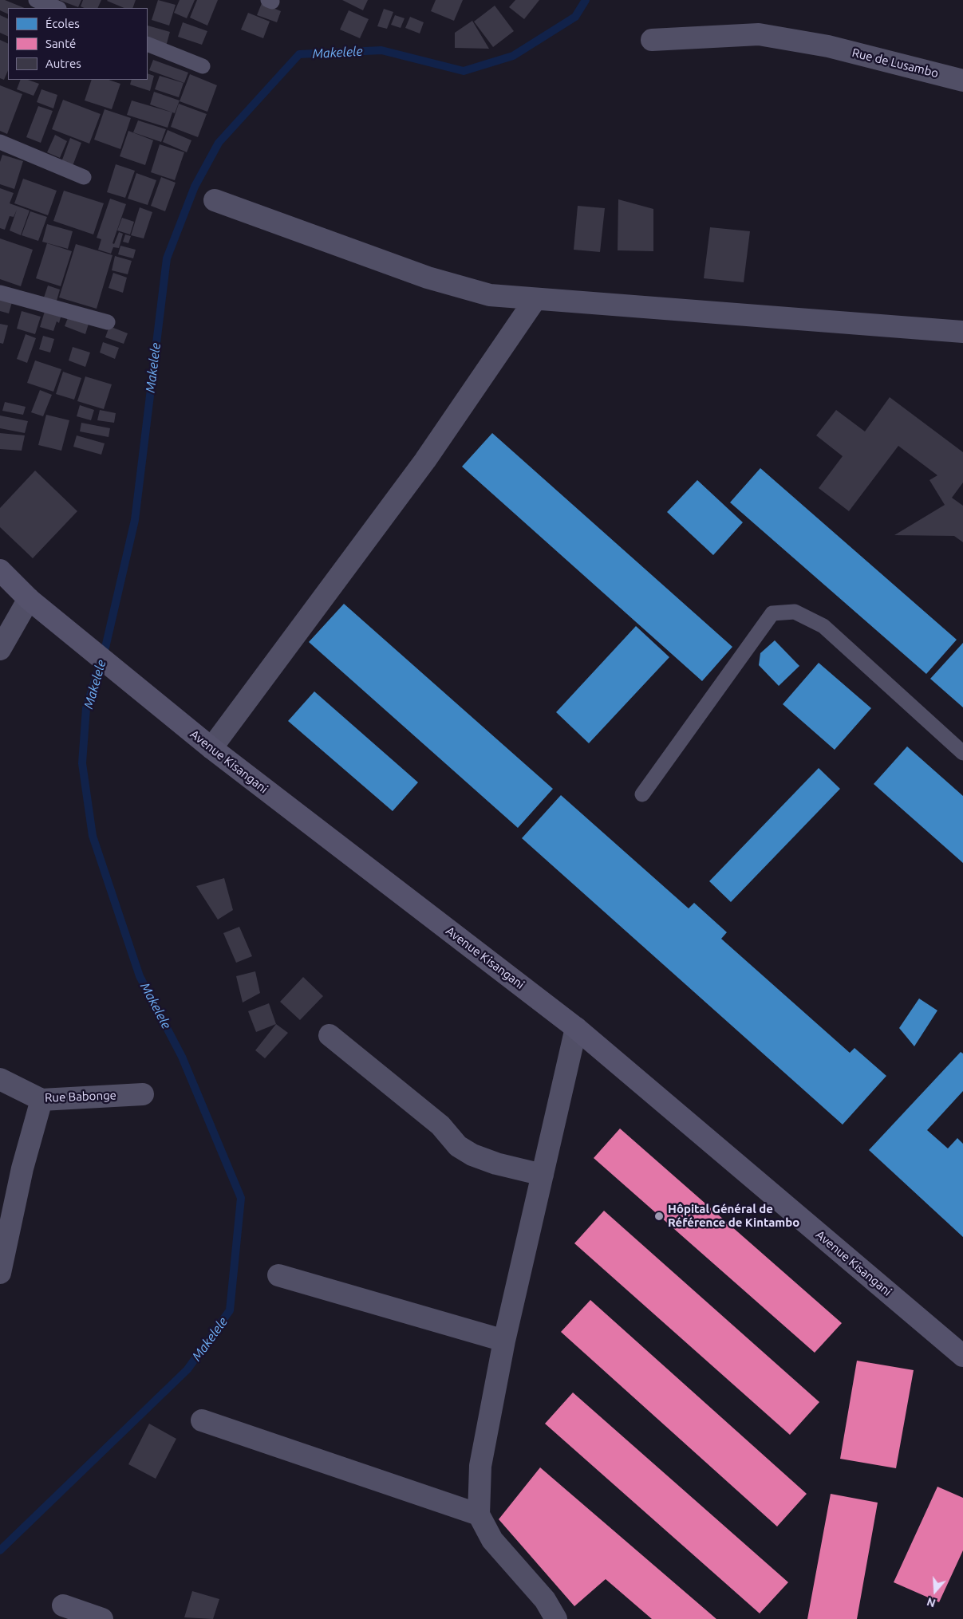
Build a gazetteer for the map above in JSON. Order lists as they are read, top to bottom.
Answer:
{
  "streets": {
    "street": ["Rue de Lusambo", "Avenue Kisangani", "Rue Babonge"]
  },
  "water": ["Makelele"],
  "places": ["Hôpital Général de Référence de Kintambo"],
  "legend": ["Écoles", "Santé", "Autres"],
  "north": "bottom"
}
